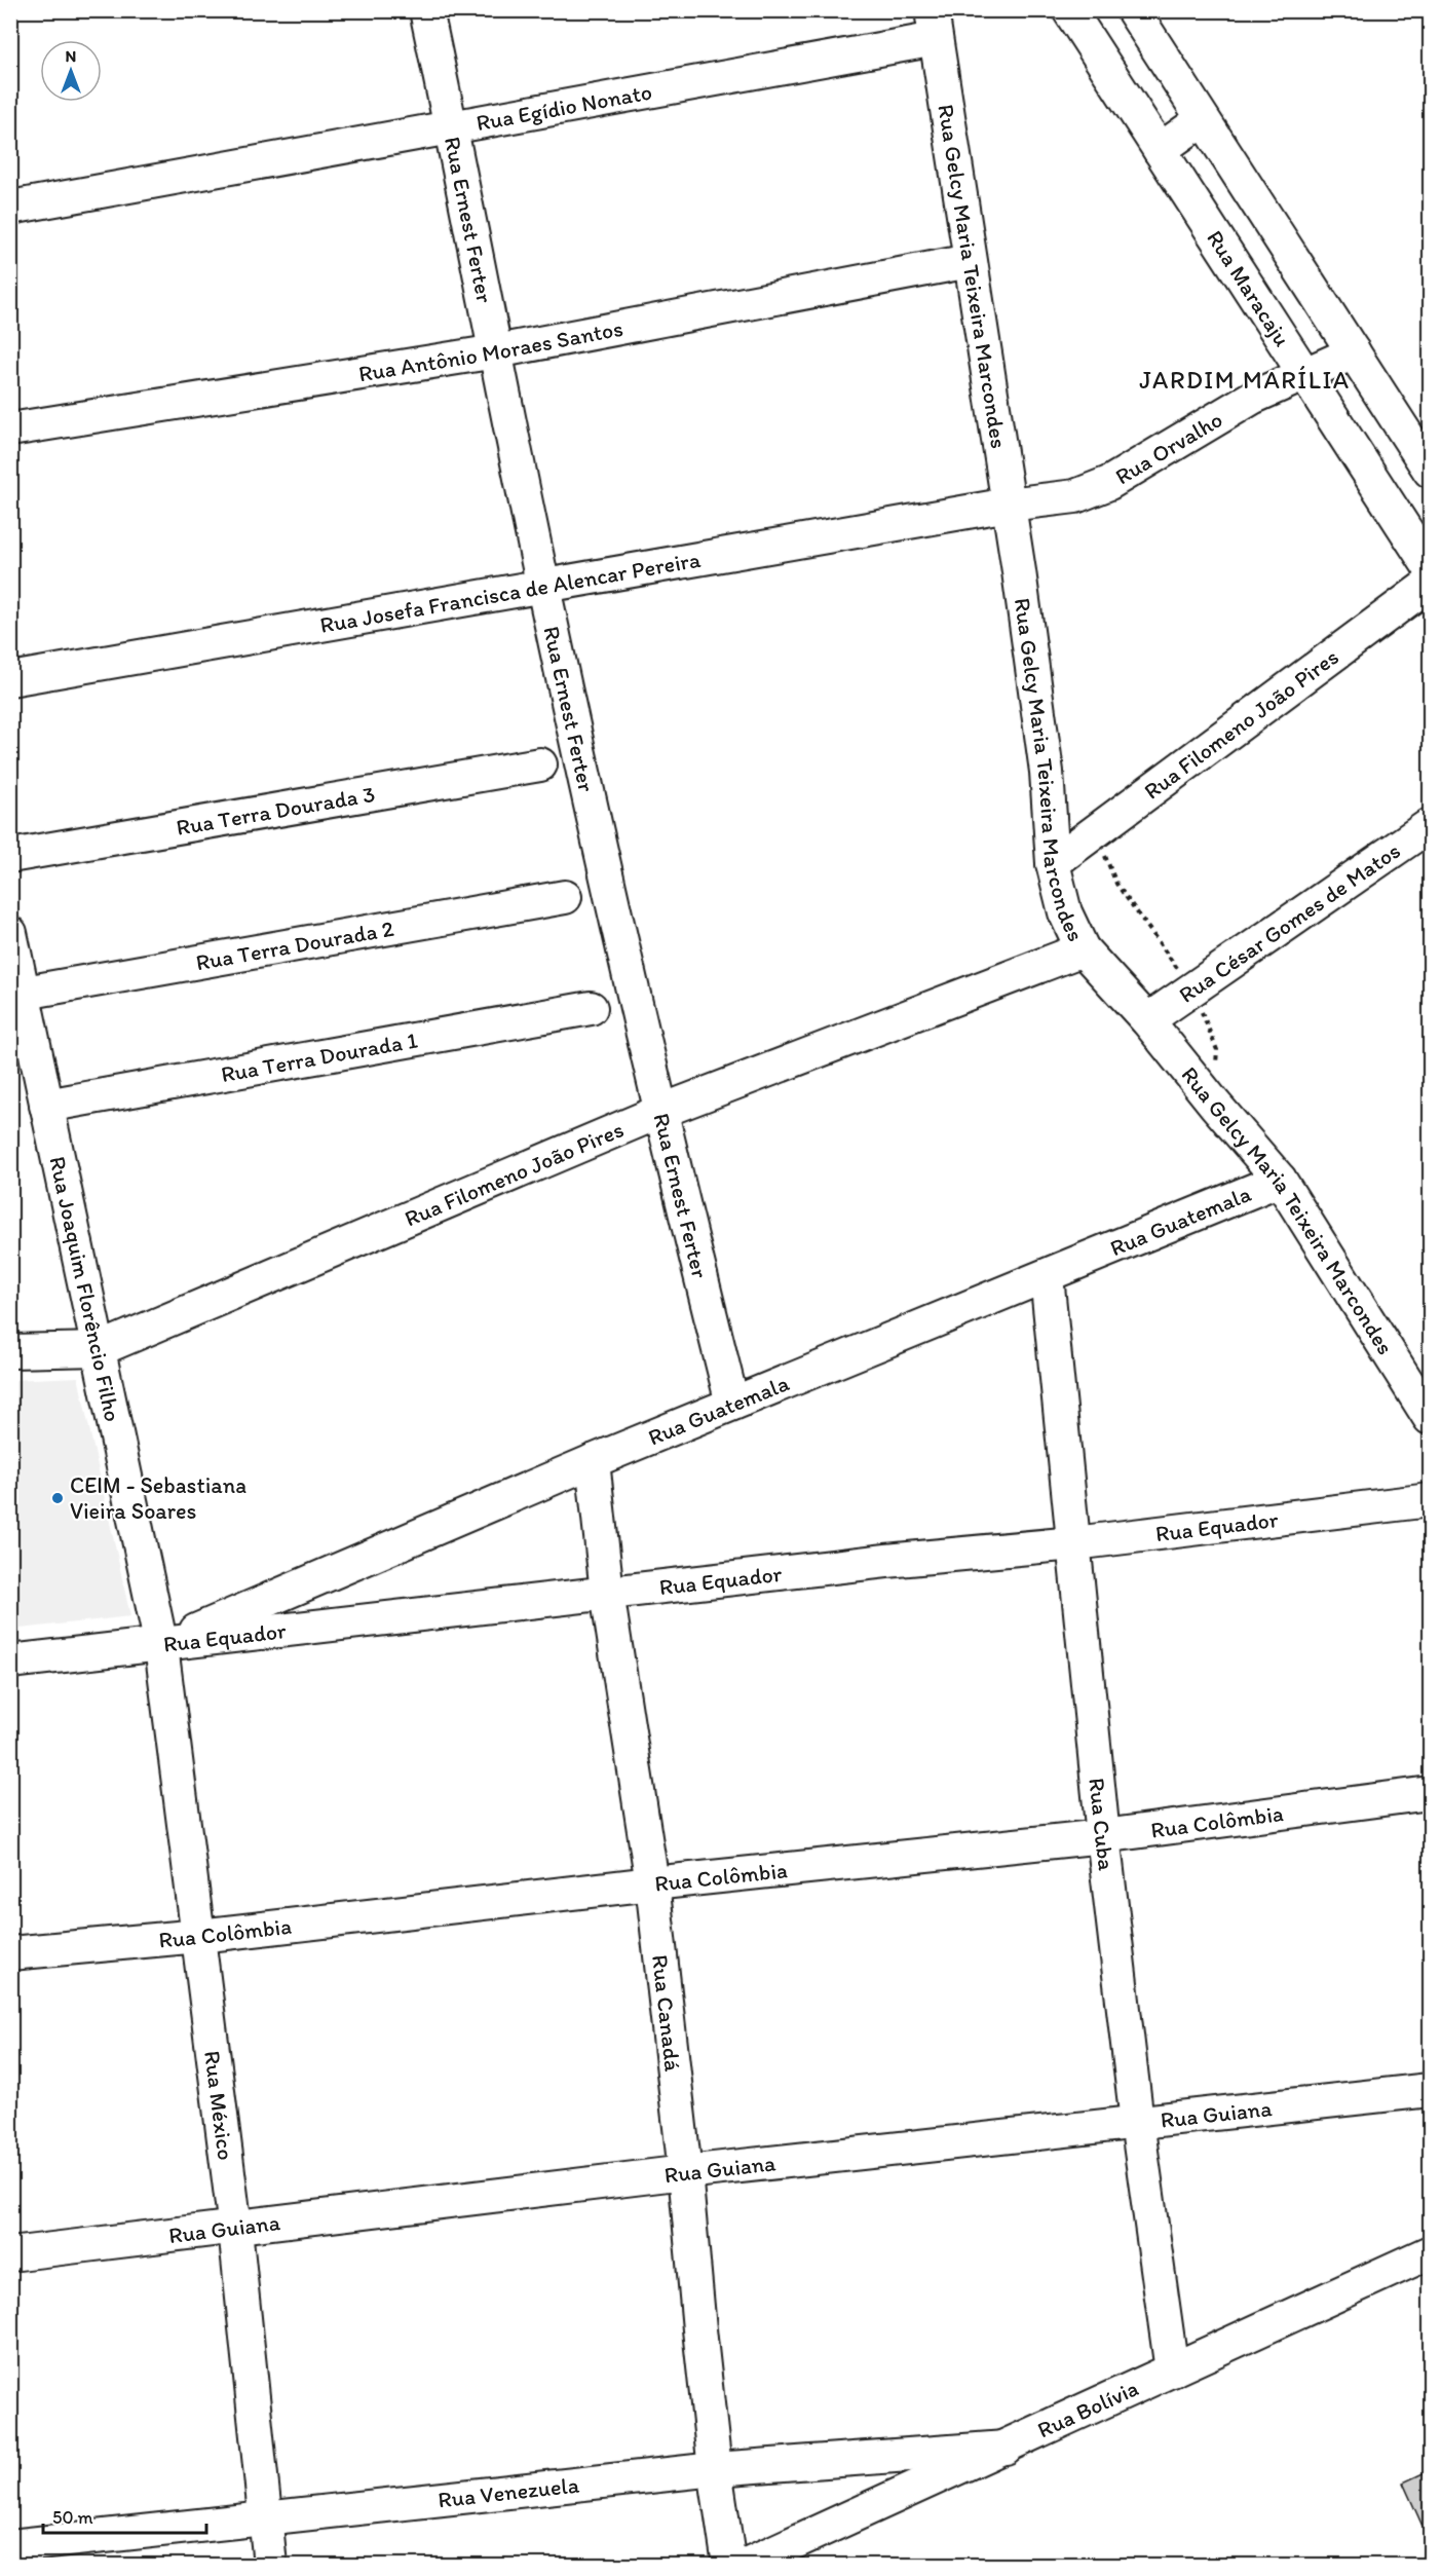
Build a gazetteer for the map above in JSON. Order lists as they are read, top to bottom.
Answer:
{
  "streets": {
    "street": [
      "Rua Egídio Nonato",
      "Rua Ernest Ferter",
      "Rua Gelcy Maria Teixeira Marcondes",
      "Rua Maracaju",
      "Rua Antônio Moraes Santos",
      "Rua Orvalho",
      "Rua Josefa Francisca de Alencar Pereira",
      "Rua Filomeno João Pires",
      "Rua Terra Dourada 3",
      "Rua César Gomes de Matos",
      "Rua Terra Dourada 2",
      "Rua Terra Dourada 1",
      "Rua Guatemala",
      "Rua Joaquim Florêncio Filho",
      "Rua Equador",
      "Rua Colômbia",
      "Rua Cuba",
      "Rua Canadá",
      "Rua México",
      "Rua Guiana",
      "Rua Bolívia",
      "Rua Venezuela"
    ]
  },
  "crossings": [
    ["Rua Egídio Nonato", "Rua Ernest Ferter"],
    ["Rua Egídio Nonato", "Rua Gelcy Maria Teixeira Marcondes"],
    ["Rua Ernest Ferter", "Rua Antônio Moraes Santos"],
    ["Rua Ernest Ferter", "Rua Josefa Francisca de Alencar Pereira"],
    ["Rua Ernest Ferter", "Rua Filomeno João Pires"],
    ["Rua Ernest Ferter", "Rua Guatemala"],
    ["Rua Gelcy Maria Teixeira Marcondes", "Rua Antônio Moraes Santos"],
    ["Rua Gelcy Maria Teixeira Marcondes", "Rua Orvalho"],
    ["Rua Gelcy Maria Teixeira Marcondes", "Rua Josefa Francisca de Alencar Pereira"],
    ["Rua Gelcy Maria Teixeira Marcondes", "Rua Filomeno João Pires"],
    ["Rua Gelcy Maria Teixeira Marcondes", "Rua César Gomes de Matos"],
    ["Rua Gelcy Maria Teixeira Marcondes", "Rua Guatemala"],
    ["Rua Maracaju", "Rua Orvalho"],
    ["Rua Orvalho", "Rua Josefa Francisca de Alencar Pereira"],
    ["Rua Filomeno João Pires", "Rua Joaquim Florêncio Filho"],
    ["Rua Terra Dourada 2", "Rua Joaquim Florêncio Filho"],
    ["Rua Terra Dourada 1", "Rua Joaquim Florêncio Filho"],
    ["Rua Guatemala", "Rua Joaquim Florêncio Filho"],
    ["Rua Guatemala", "Rua Equador"],
    ["Rua Guatemala", "Rua Cuba"],
    ["Rua Guatemala", "Rua Canadá"],
    ["Rua Guatemala", "Rua México"],
    ["Rua Joaquim Florêncio Filho", "Rua Equador"],
    ["Rua Joaquim Florêncio Filho", "Rua México"],
    ["Rua Equador", "Rua Cuba"],
    ["Rua Equador", "Rua Canadá"],
    ["Rua Equador", "Rua México"],
    ["Rua Colômbia", "Rua Cuba"],
    ["Rua Colômbia", "Rua Canadá"],
    ["Rua Colômbia", "Rua México"],
    ["Rua Cuba", "Rua Guiana"],
    ["Rua Cuba", "Rua Bolívia"],
    ["Rua Canadá", "Rua Guiana"],
    ["Rua Canadá", "Rua Venezuela"],
    ["Rua México", "Rua Guiana"],
    ["Rua México", "Rua Venezuela"],
    ["Rua Bolívia", "Rua Venezuela"]
  ],
  "districts": ["JARDIM MARÍLIA"],
  "places": ["CEIM - Sebastiana Vieira Soares"],
  "scale_bar": "50 m",
  "north": "top"
}
